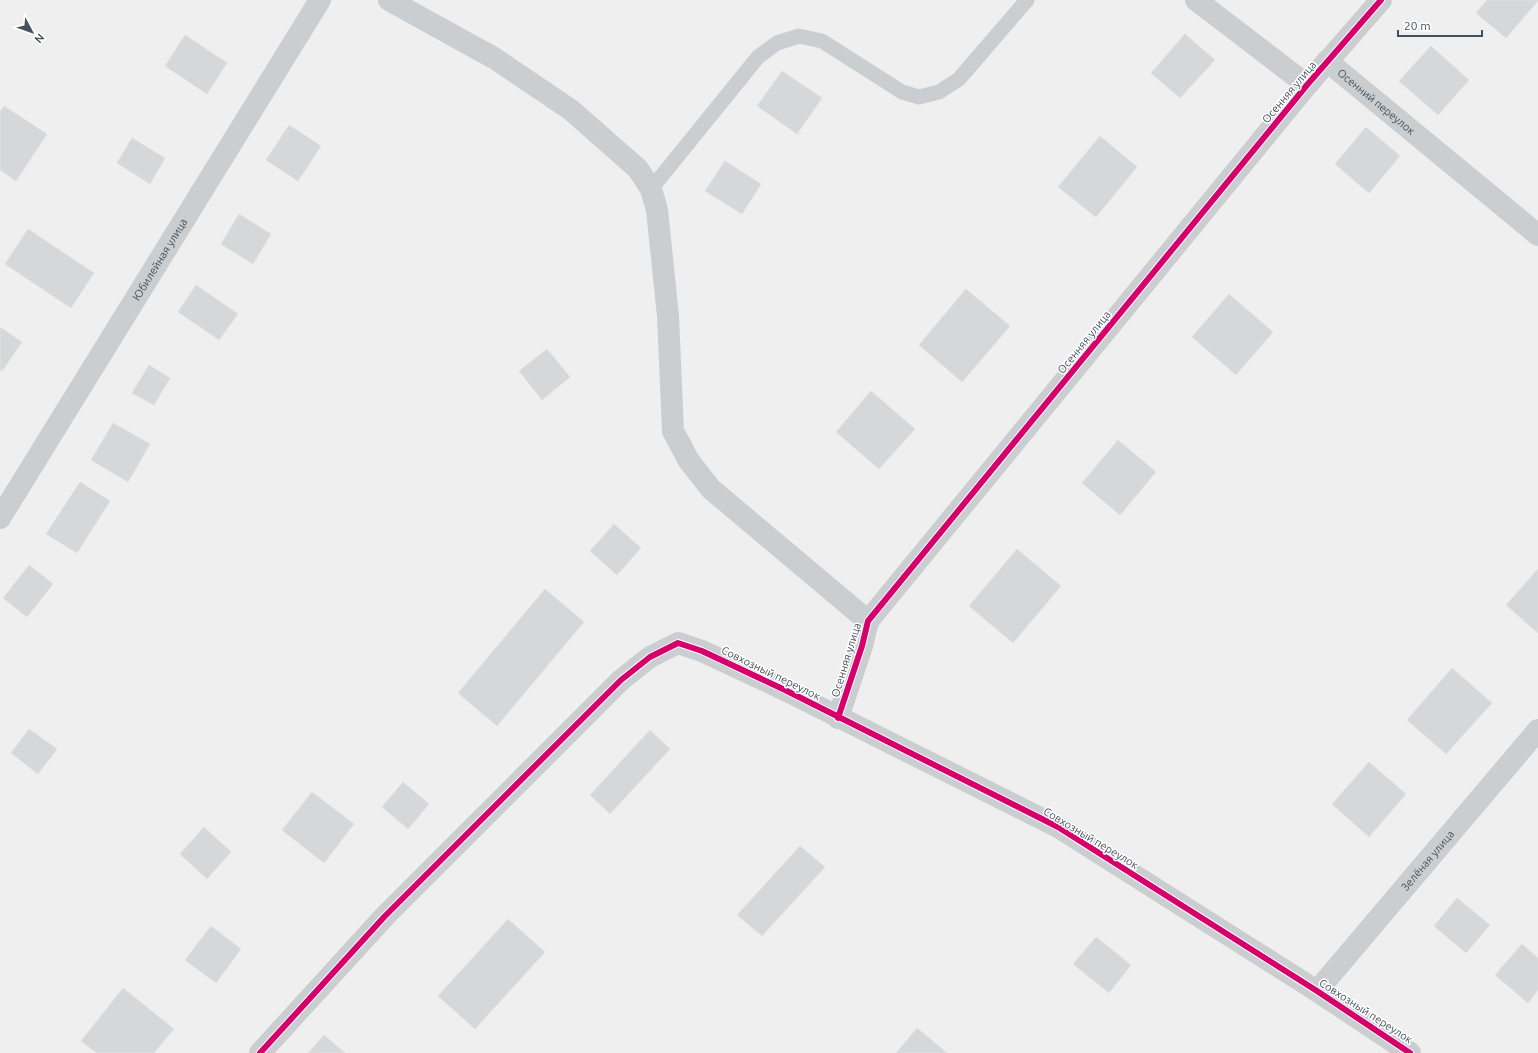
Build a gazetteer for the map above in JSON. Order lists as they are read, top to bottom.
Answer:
{
  "streets": {
    "street": [
      "Осенняя улица",
      "Осенний переулок",
      "Юбилейная улица",
      "Совхозный переулок",
      "Зелёная улица"
    ]
  },
  "crossings": [
    ["Осенняя улица", "Осенний переулок"],
    ["Осенняя улица", "Совхозный переулок"],
    ["Совхозный переулок", "Зелёная улица"]
  ],
  "scale_bar": "20 m",
  "north": "bottom right"
}
